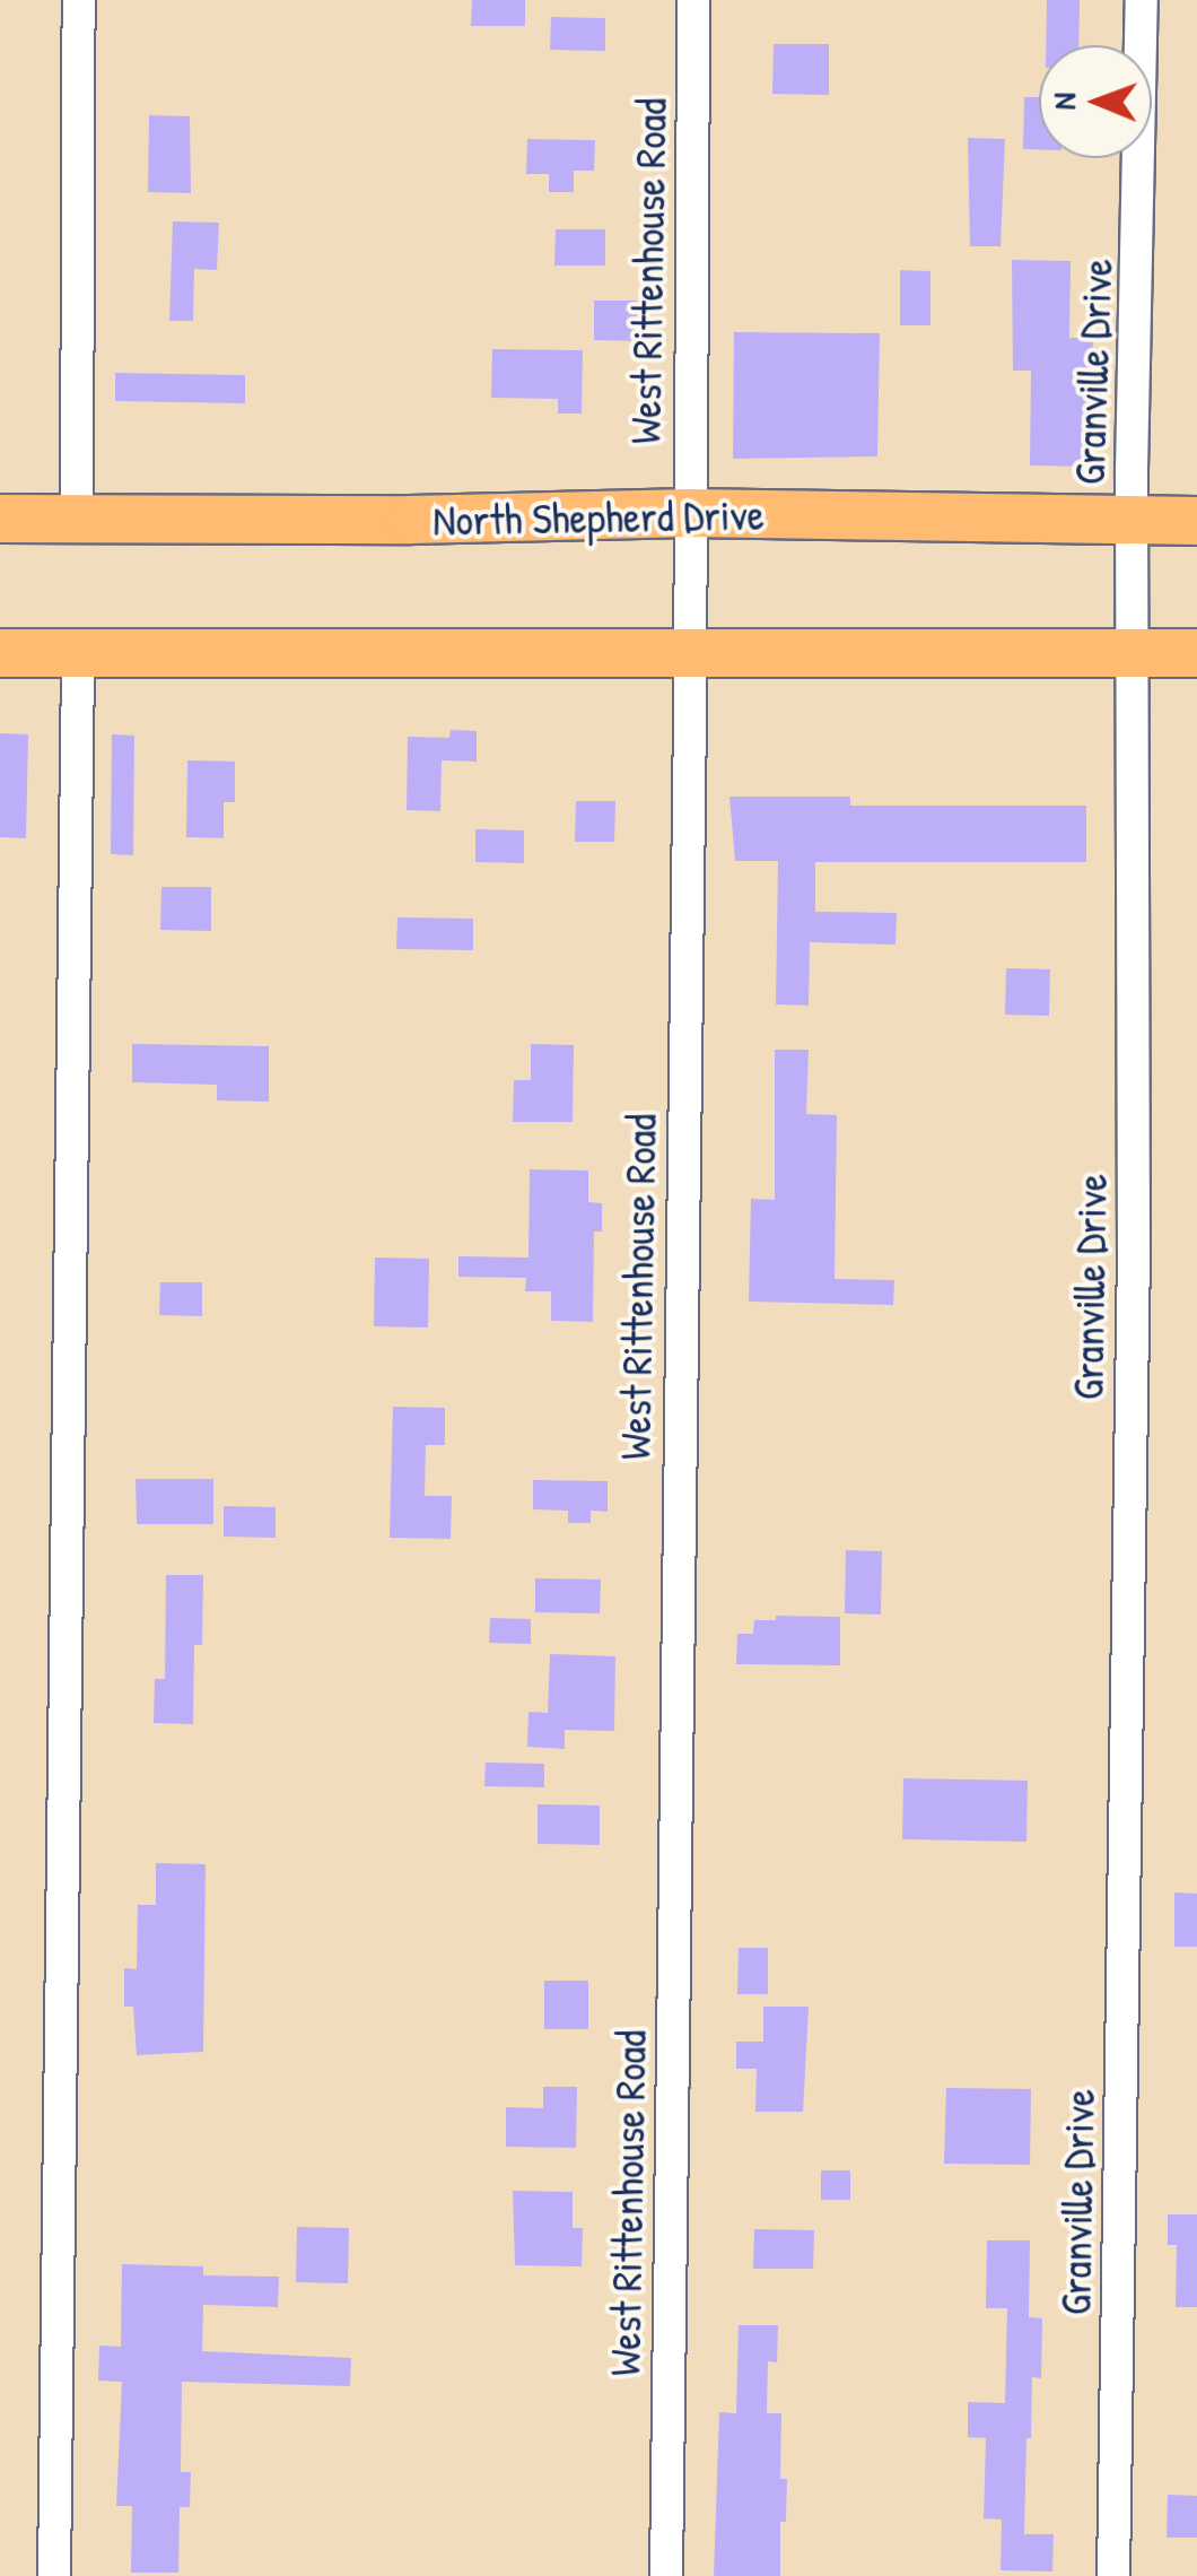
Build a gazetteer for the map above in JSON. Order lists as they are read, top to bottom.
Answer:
{
  "streets": {
    "main road": ["North Shepherd Drive"],
    "street": ["West Rittenhouse Road", "Granville Drive"]
  },
  "crossings": [
    ["West Rittenhouse Road", "North Shepherd Drive"],
    ["Granville Drive", "North Shepherd Drive"]
  ],
  "north": "left"
}
